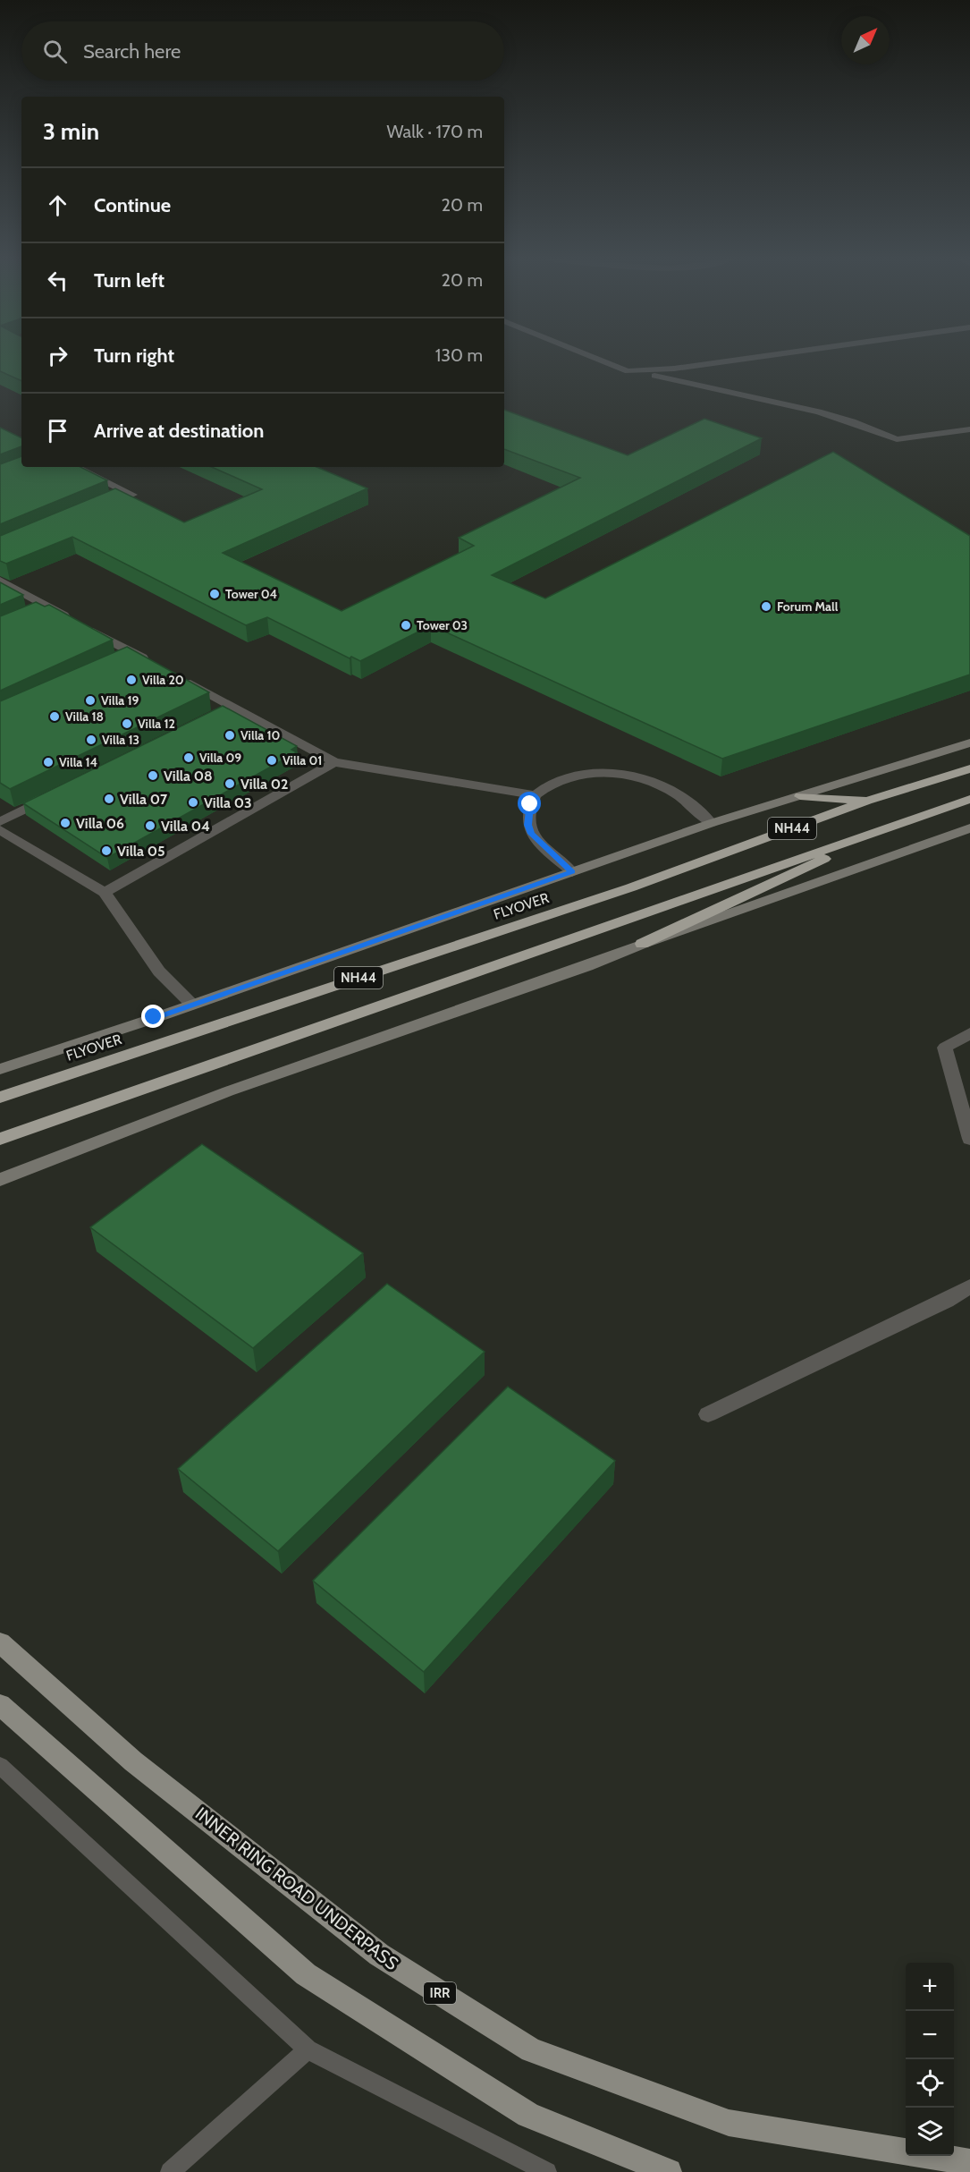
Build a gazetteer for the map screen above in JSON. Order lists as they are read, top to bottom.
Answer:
{
  "streets": {
    "highway": ["NH44", "FLYOVER"],
    "main road": ["INNER RING ROAD UNDERPASS", "IRR"]
  },
  "crossings": [
    ["NH44", "FLYOVER"]
  ],
  "places": [
    "Tower 04",
    "Forum Mall",
    "Tower 03",
    "Villa 20",
    "Villa 19",
    "Villa 18",
    "Villa 12",
    "Villa 10",
    "Villa 13",
    "Villa 09",
    "Villa 01",
    "Villa 14",
    "Villa 08",
    "Villa 02",
    "Villa 07",
    "Villa 03",
    "Villa 06",
    "Villa 04",
    "Villa 05"
  ],
  "north": "top right",
  "page": {
    "search": "Search here",
    "heading": ["3 min", "Walk · 170 m"],
    "list": [
      ["Continue", "20 m"],
      ["Turn left", "20 m"],
      ["Turn right", "130 m"],
      "Arrive at destination"
    ],
    "map_buttons": ["+", "−"]
  }
}
